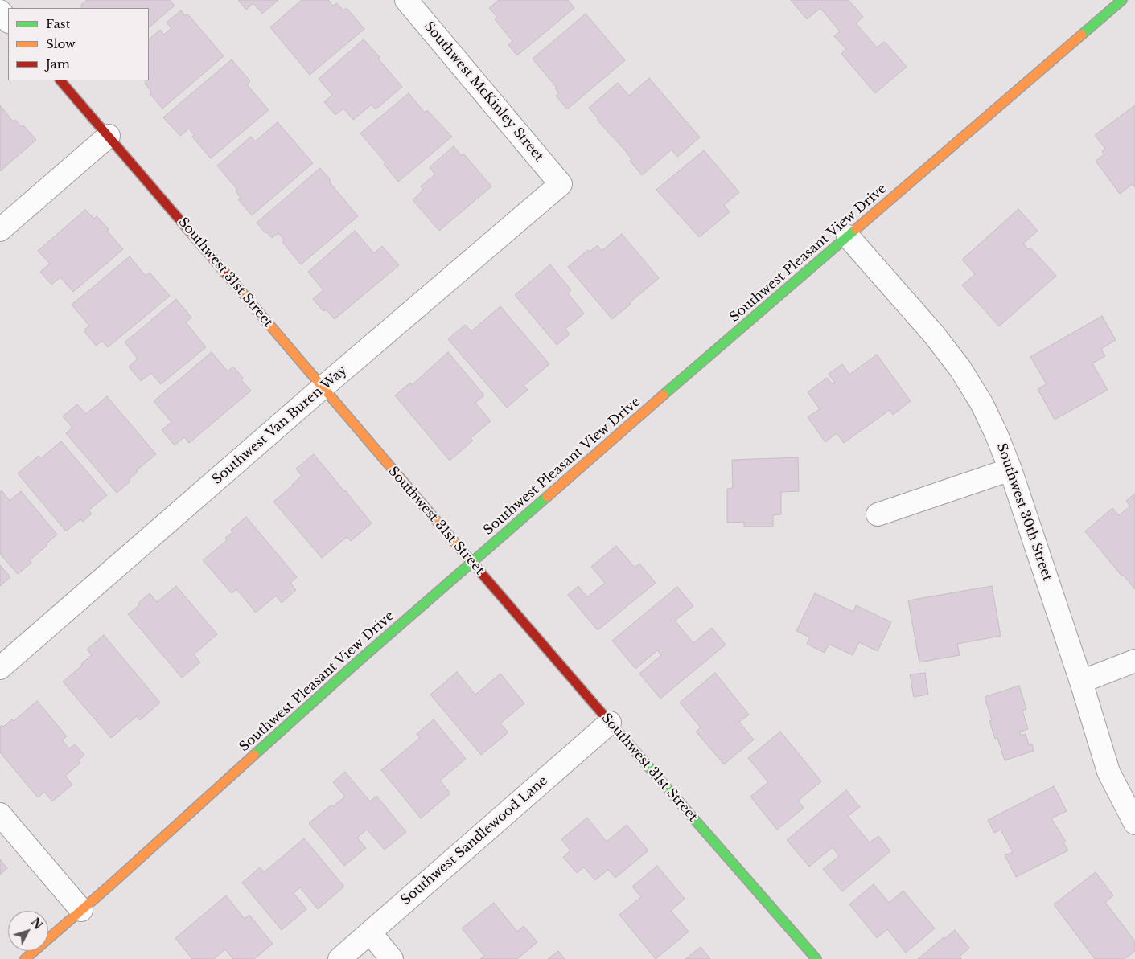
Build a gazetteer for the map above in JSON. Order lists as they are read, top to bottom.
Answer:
{
  "streets": {
    "main road": ["Southwest Pleasant View Drive", "Southwest 31st Street"],
    "street": [
      "Southwest McKinley Street",
      "Southwest Van Buren Way",
      "Southwest 30th Street",
      "Southwest Sandlewood Lane"
    ]
  },
  "crossings": [
    ["Southwest McKinley Street", "Southwest Van Buren Way"],
    ["Southwest Pleasant View Drive", "Southwest 31st Street"],
    ["Southwest Pleasant View Drive", "Southwest 30th Street"],
    ["Southwest 31st Street", "Southwest Van Buren Way"],
    ["Southwest 31st Street", "Southwest Sandlewood Lane"]
  ],
  "legend": ["Fast", "Slow", "Jam"],
  "north": "top right"
}
